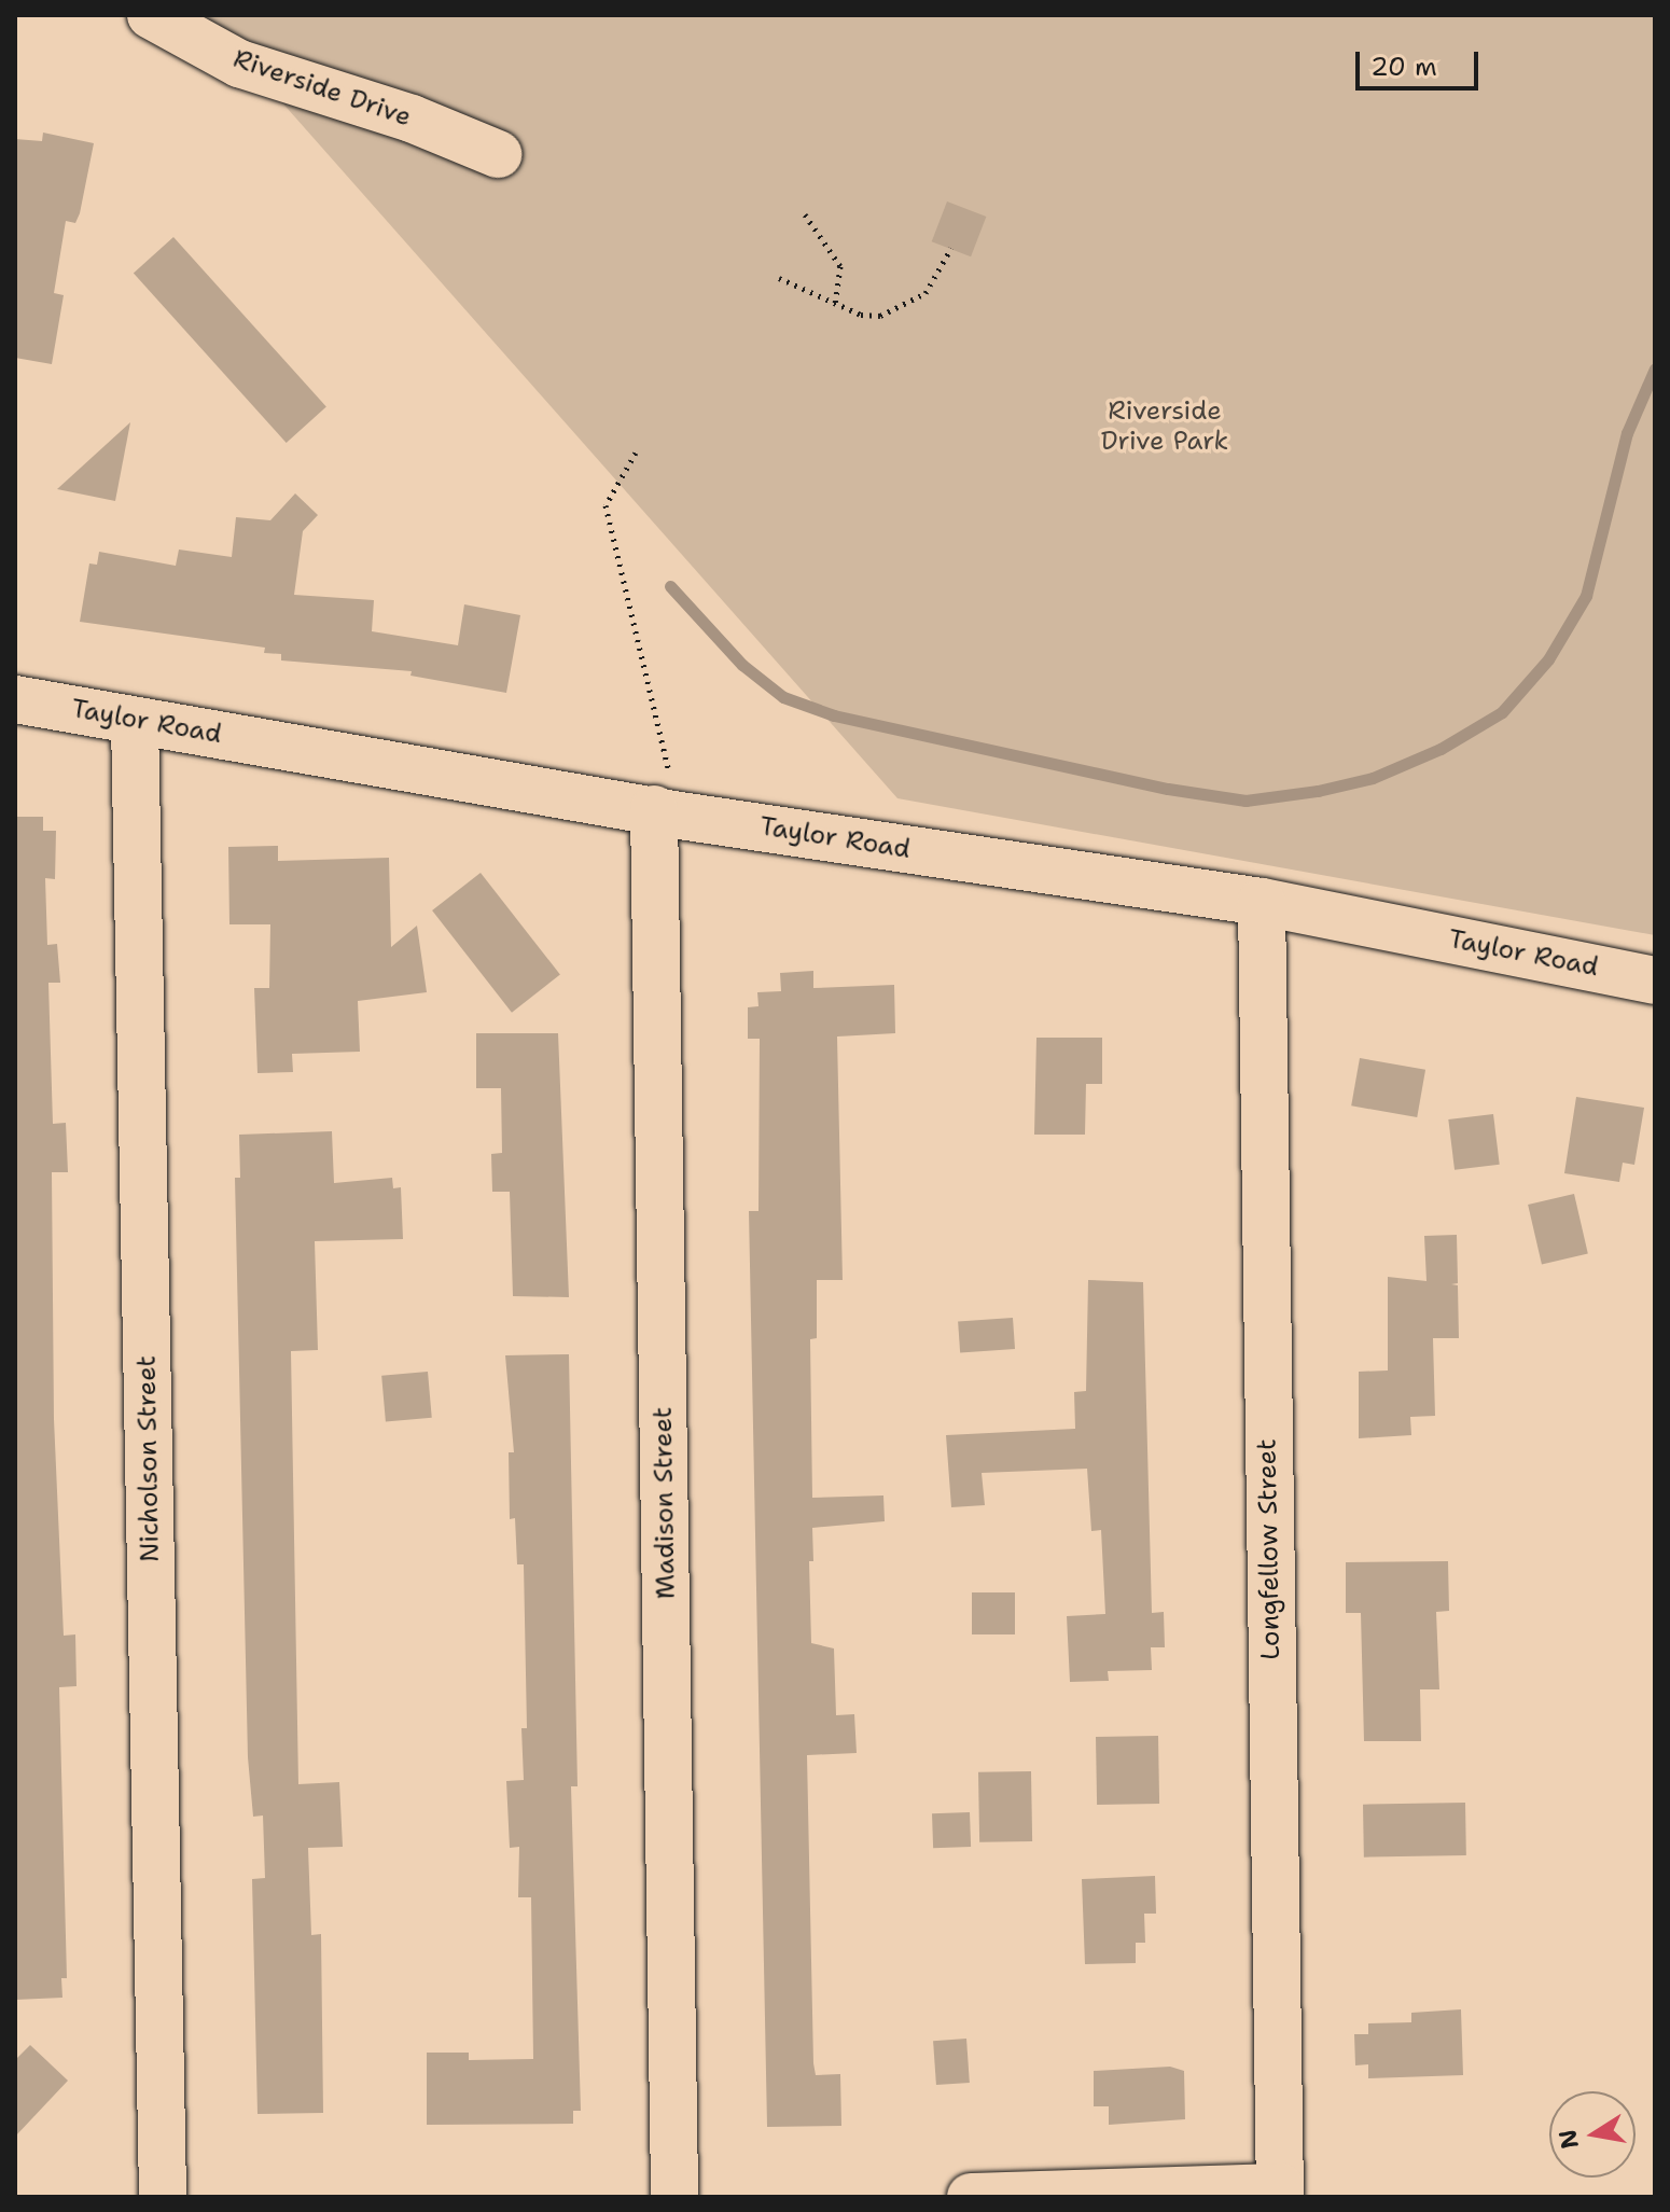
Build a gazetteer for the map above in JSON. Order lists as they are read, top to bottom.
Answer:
{
  "streets": {
    "street": [
      "Riverside Drive",
      "Taylor Road",
      "Nicholson Street",
      "Madison Street",
      "Longfellow Street"
    ]
  },
  "crossings": [
    ["Taylor Road", "Nicholson Street"],
    ["Taylor Road", "Madison Street"],
    ["Taylor Road", "Longfellow Street"]
  ],
  "parks": ["Riverside Drive Park"],
  "scale_bar": "20 m",
  "north": "left"
}
